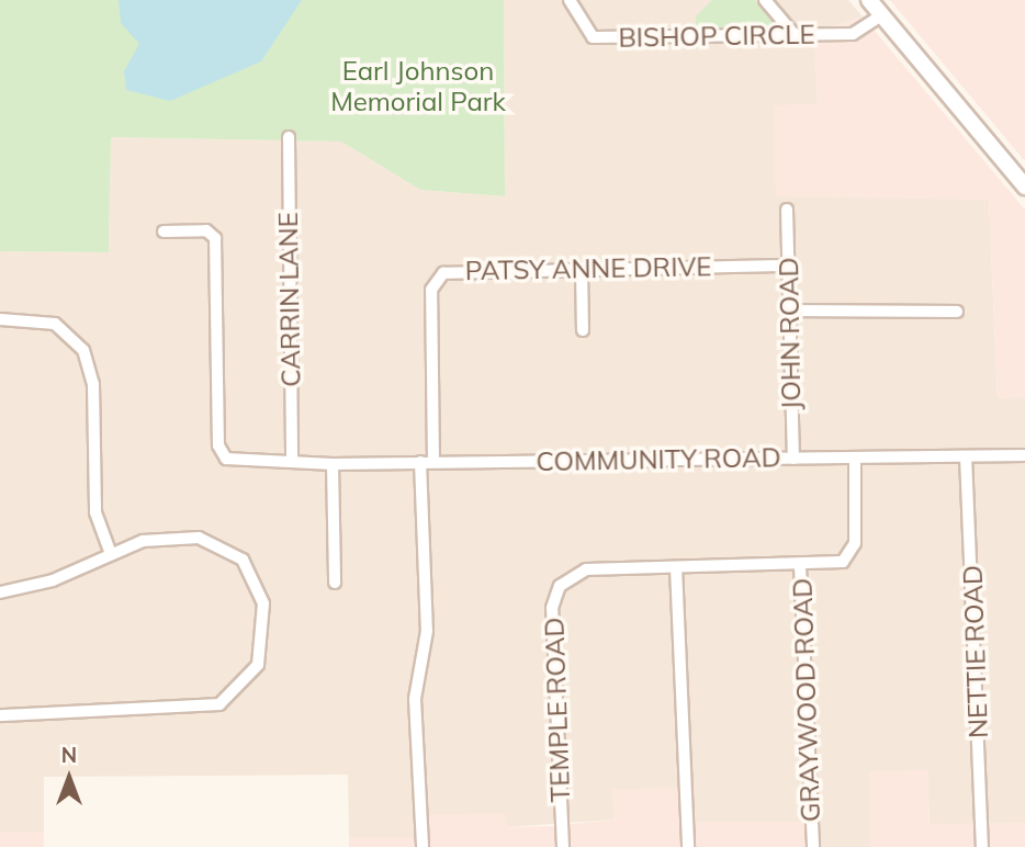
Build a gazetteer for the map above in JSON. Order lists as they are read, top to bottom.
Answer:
{
  "streets": {
    "street": [
      "BISHOP CIRCLE",
      "PATSY ANNE DRIVE",
      "CARRIN LANE",
      "JOHN ROAD",
      "COMMUNITY ROAD",
      "NETTIE ROAD",
      "GRAYWOOD ROAD",
      "TEMPLE ROAD"
    ]
  },
  "crossings": [
    ["PATSY ANNE DRIVE", "JOHN ROAD"],
    ["PATSY ANNE DRIVE", "COMMUNITY ROAD"],
    ["CARRIN LANE", "COMMUNITY ROAD"],
    ["JOHN ROAD", "COMMUNITY ROAD"],
    ["COMMUNITY ROAD", "NETTIE ROAD"],
    ["COMMUNITY ROAD", "GRAYWOOD ROAD"]
  ],
  "parks": ["Earl Johnson Memorial Park"],
  "north": "top"
}
